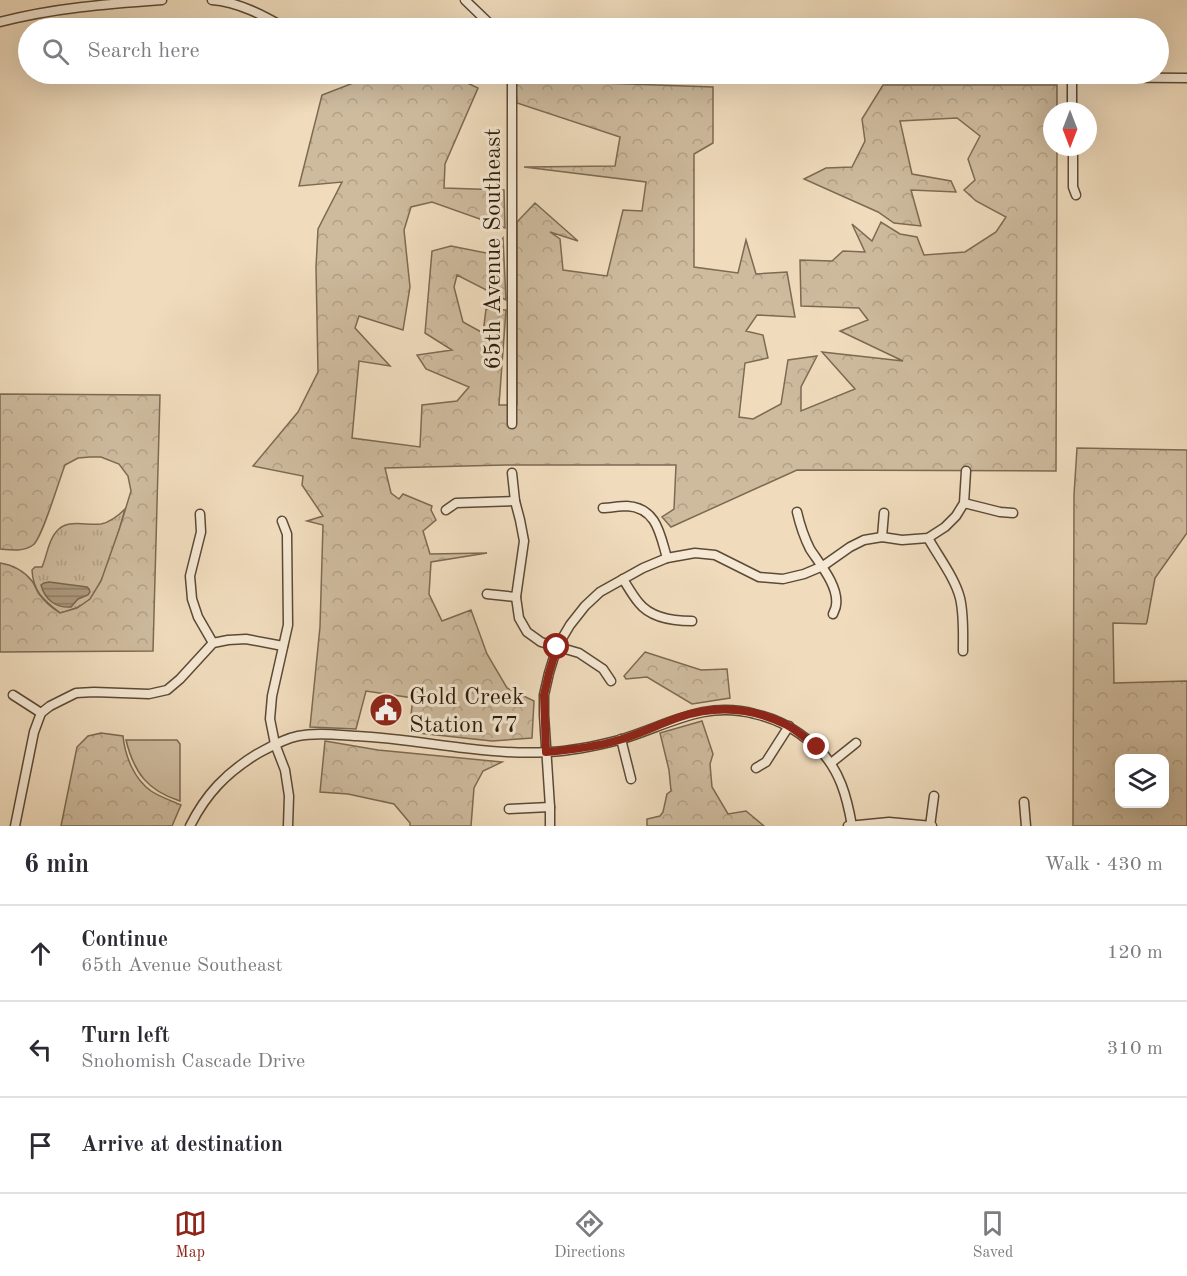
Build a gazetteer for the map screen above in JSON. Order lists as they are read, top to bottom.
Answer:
{
  "streets": {
    "street": ["65th Avenue Southeast"]
  },
  "places": {
    "public building": ["Gold Creek Station 77"]
  },
  "north": "bottom",
  "page": {
    "search": "Search here",
    "heading": ["6 min", "Walk · 430 m"],
    "list": [
      ["Continue", "65th Avenue Southeast", "120 m"],
      ["Turn left", "Snohomish Cascade Drive", "310 m"],
      "Arrive at destination"
    ],
    "nav": ["Map", "Directions", "Saved"]
  }
}
